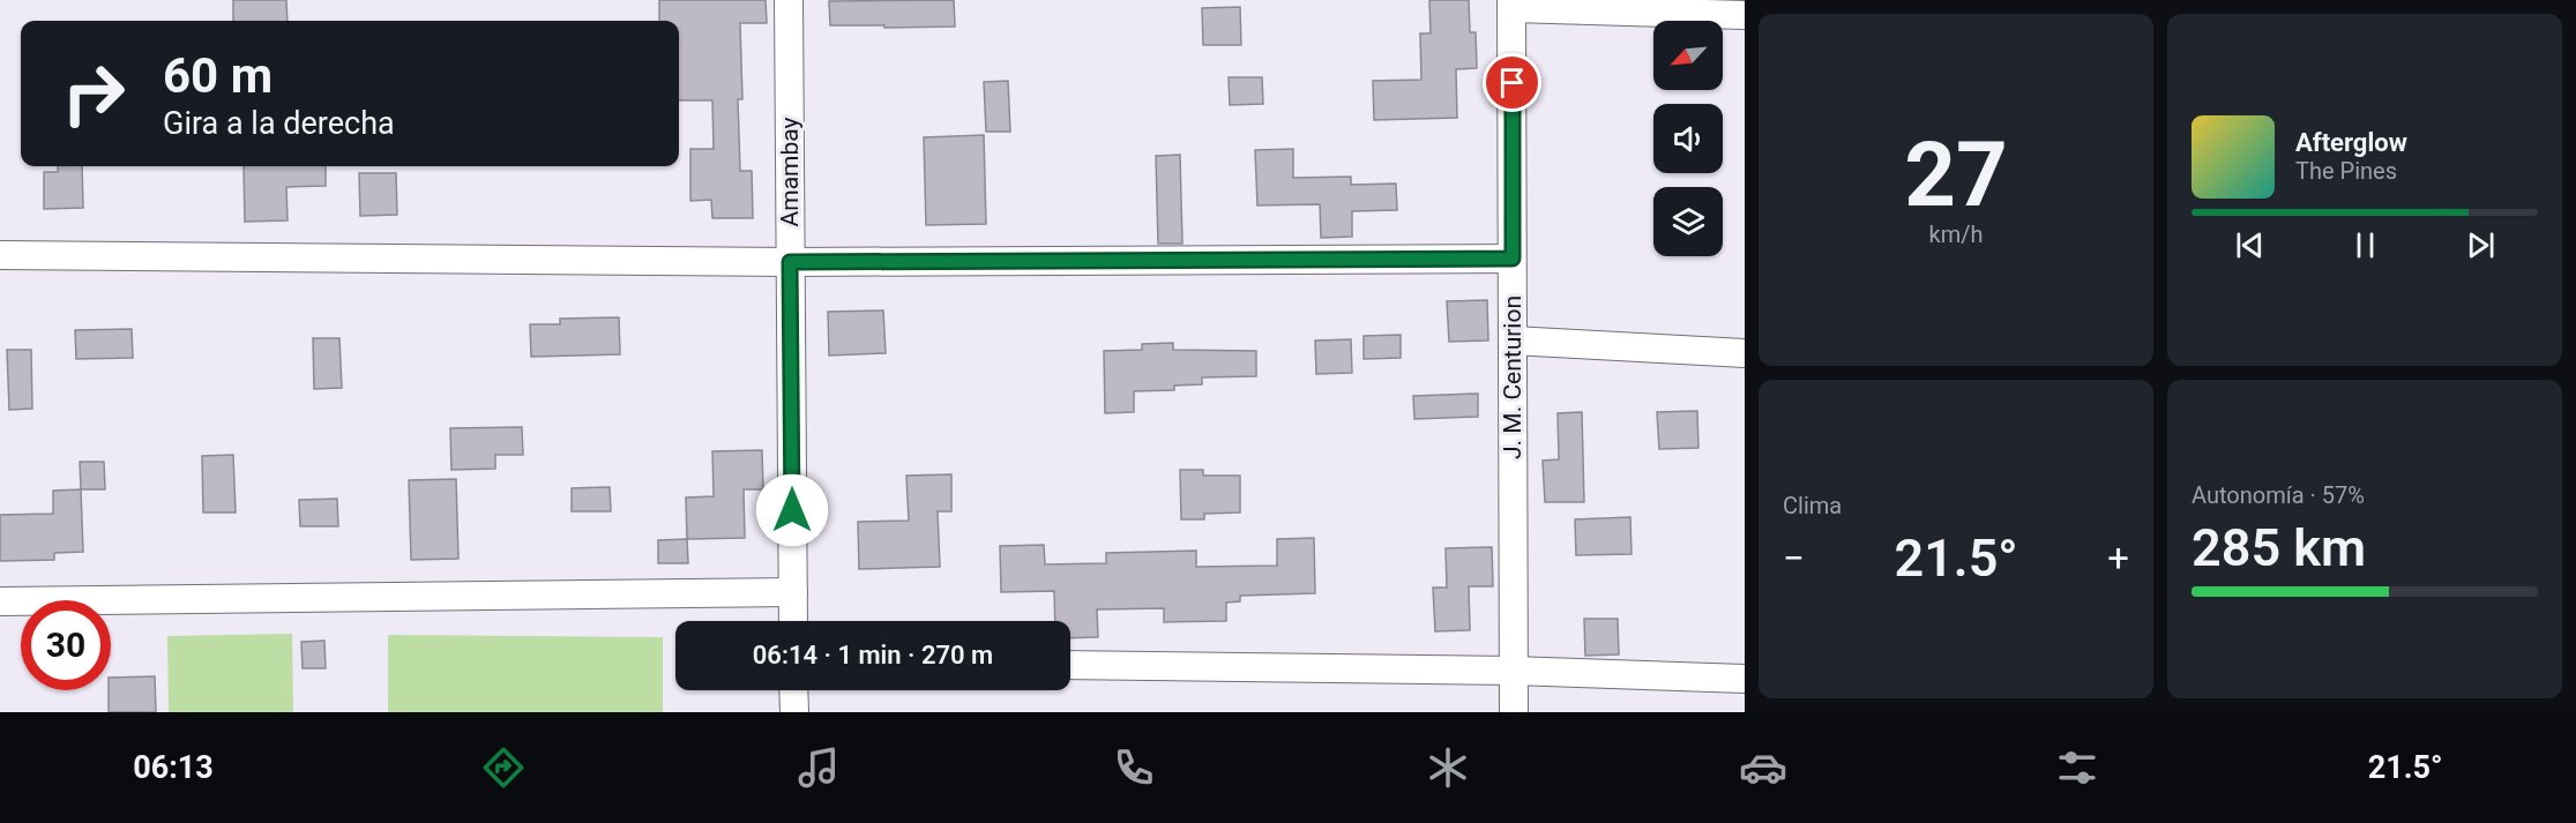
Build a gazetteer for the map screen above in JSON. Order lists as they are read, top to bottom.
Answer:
{
  "streets": {
    "street": ["Amambay", "J. M. Centurion"]
  },
  "north": "bottom left",
  "page": {
    "tile": [
      ["27", "km/h"],
      "Clima",
      ["Autonomía · 57%", "285 km"]
    ],
    "turn": ["60 m", "Gira a la derecha"],
    "song": ["Afterglow", "The Pines"],
    "heat": ["−", "21.5°", "+"],
    "limit": "30",
    "trip": "06:14 · 1 min · 270 m",
    "tabs": ["06:13", "21.5°"]
  }
}
